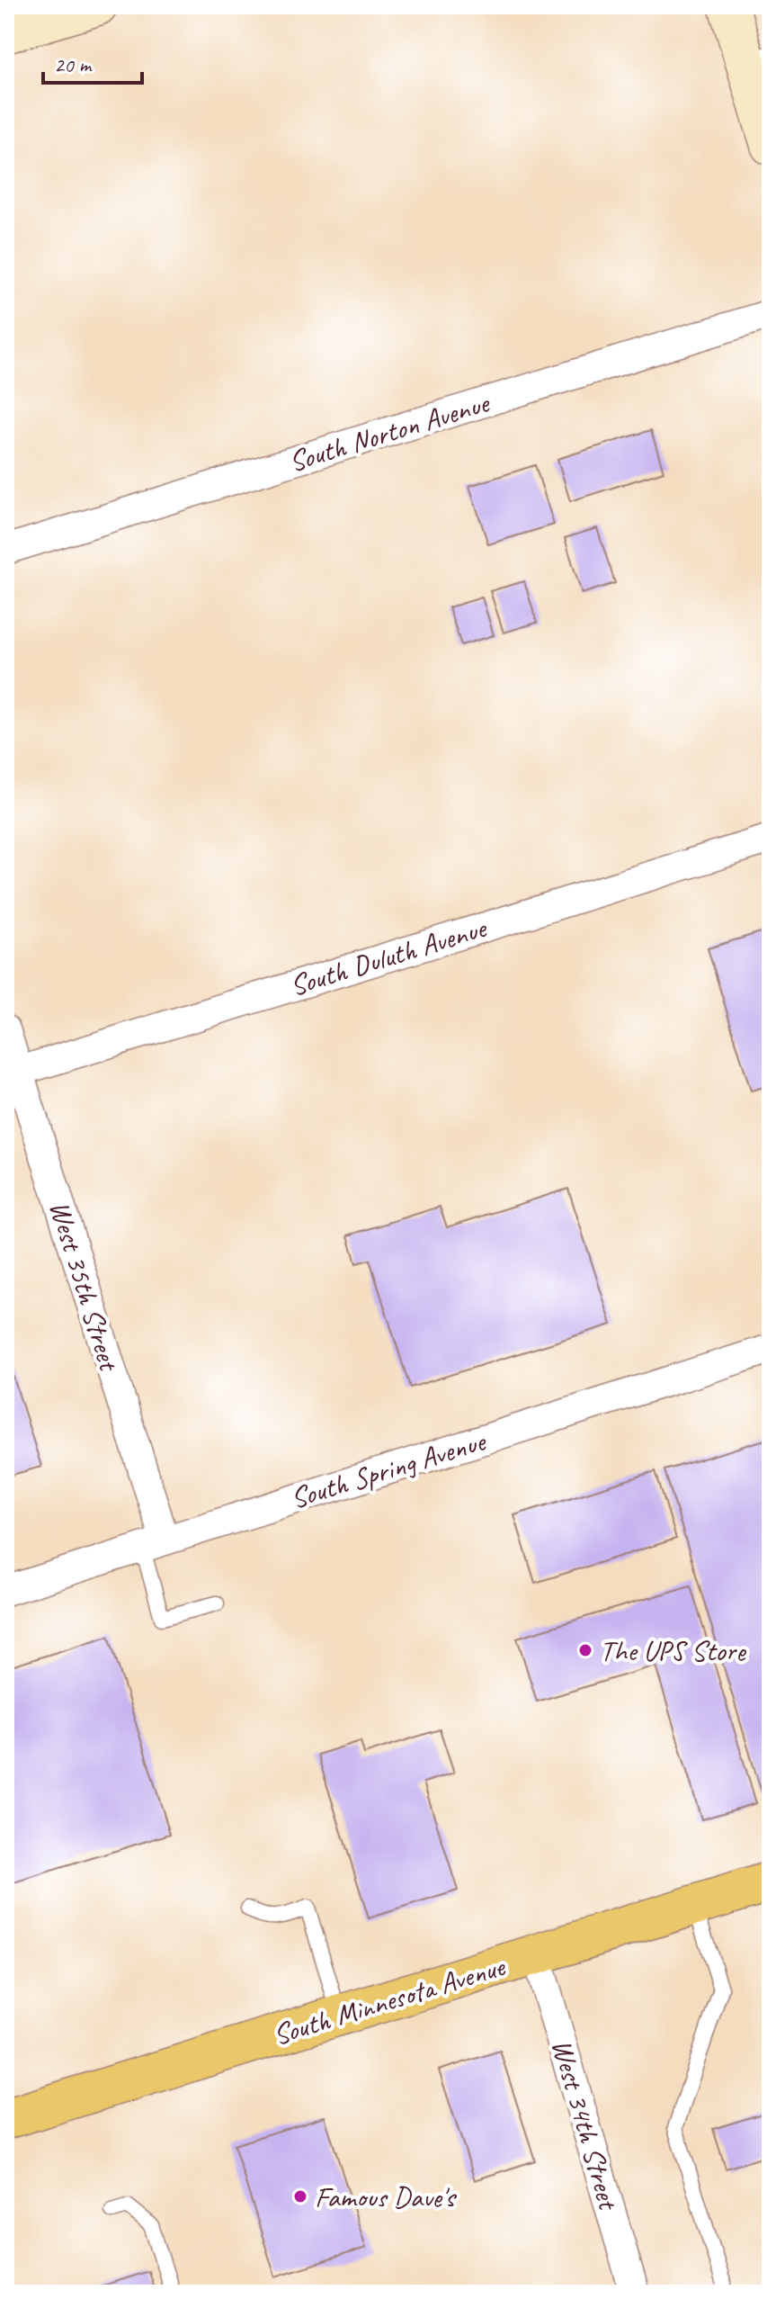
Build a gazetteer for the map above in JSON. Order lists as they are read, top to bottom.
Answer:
{
  "streets": {
    "main road": ["South Minnesota Avenue"],
    "street": [
      "South Norton Avenue",
      "South Duluth Avenue",
      "West 35th Street",
      "South Spring Avenue",
      "West 34th Street"
    ]
  },
  "crossings": [
    ["South Duluth Avenue", "West 35th Street"],
    ["West 35th Street", "South Spring Avenue"],
    ["South Minnesota Avenue", "West 34th Street"]
  ],
  "places": ["The UPS Store", "Famous Dave's"],
  "scale_bar": "20 m"
}
